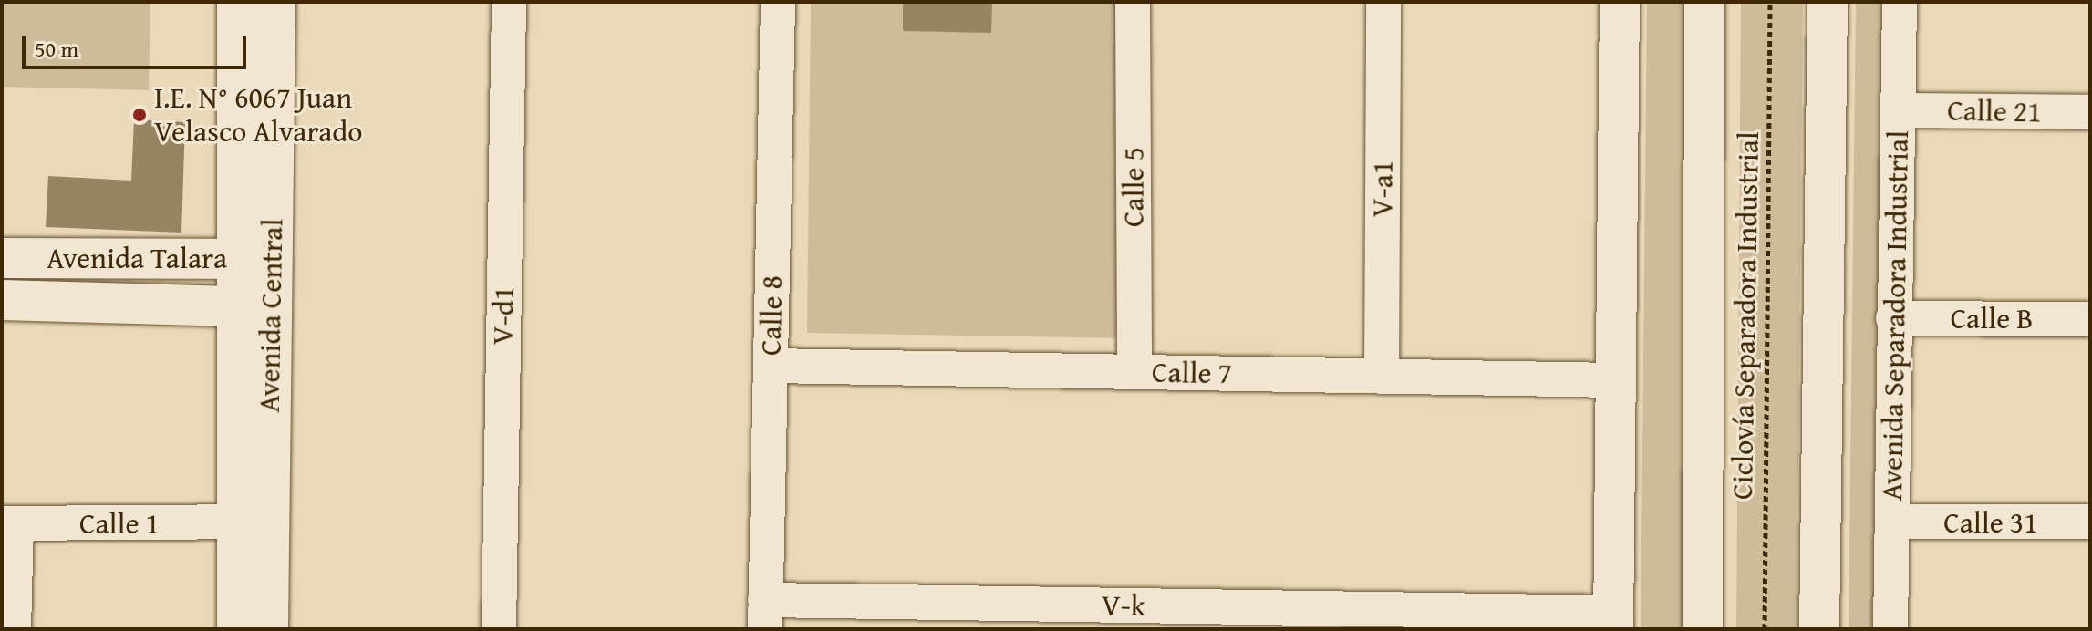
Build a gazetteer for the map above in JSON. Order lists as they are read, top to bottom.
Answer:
{
  "streets": {
    "street": [
      "Calle 21",
      "Calle 5",
      "V-a1",
      "Avenida Talara",
      "Avenida Central",
      "V-d1",
      "Calle 8",
      "Avenida Separadora Industrial",
      "Calle B",
      "Calle 7",
      "Calle 31",
      "Calle 1",
      "V-k"
    ],
    "path": ["Ciclovía Separadora Industrial"]
  },
  "crossings": [
    ["Calle 21", "Avenida Separadora Industrial"],
    ["Calle 5", "Calle 7"],
    ["V-a1", "Calle 7"],
    ["Avenida Talara", "Avenida Central"],
    ["Avenida Central", "Calle 1"],
    ["Calle 8", "Calle 7"],
    ["Calle 8", "V-k"],
    ["Avenida Separadora Industrial", "Calle B"],
    ["Avenida Separadora Industrial", "Calle 31"]
  ],
  "places": ["I.E. N° 6067 Juan Velasco Alvarado"],
  "scale_bar": "50 m"
}
